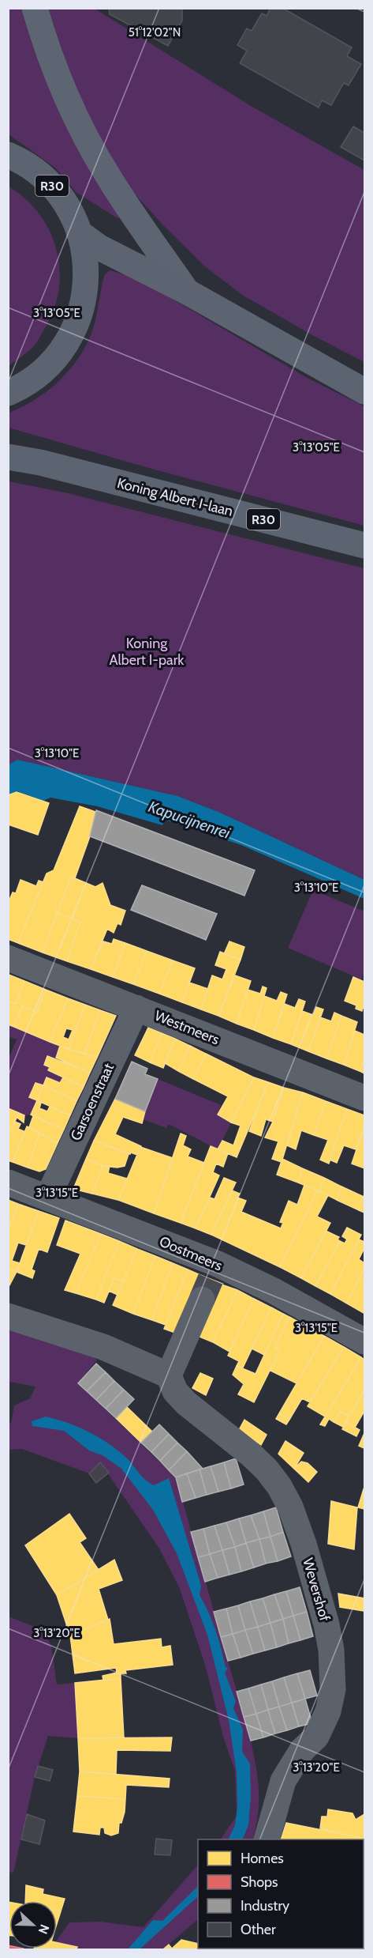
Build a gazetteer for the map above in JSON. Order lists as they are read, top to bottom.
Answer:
{
  "streets": {
    "main road": ["R30", "Koning Albert I-laan"],
    "street": [
      "Westmeers",
      "Garsoenstraat",
      "Oostmeers",
      "Wevershof"
    ]
  },
  "crossings": [
    ["R30", "Koning Albert I-laan"],
    ["Westmeers", "Garsoenstraat"],
    ["Garsoenstraat", "Oostmeers"]
  ],
  "water": ["Kapucijnenrei"],
  "parks": ["Koning Albert I-park"],
  "legend": [
    "Homes",
    "Shops",
    "Industry",
    "Other"
  ],
  "north": "right",
  "coordinates": [
    "51°12'02\"N",
    "3°13'05\"E",
    "3°13'10\"E",
    "3°13'15\"E",
    "3°13'20\"E"
  ]
}
